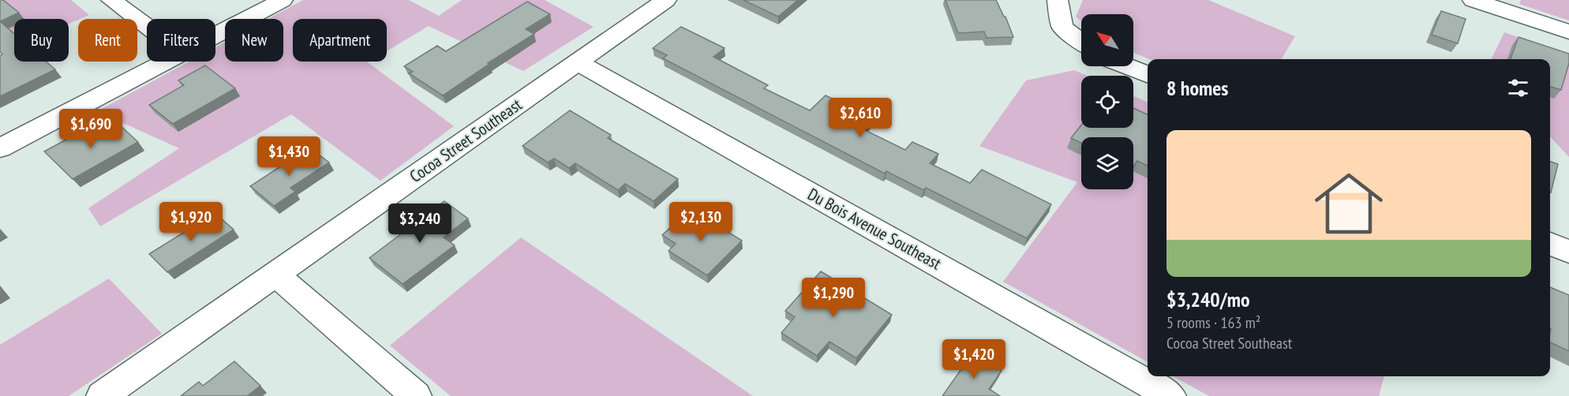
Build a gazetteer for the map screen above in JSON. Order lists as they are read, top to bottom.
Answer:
{
  "streets": {
    "street": ["Cocoa Street Southeast", "Du Bois Avenue Southeast"]
  },
  "crossings": [
    ["Cocoa Street Southeast", "Du Bois Avenue Southeast"]
  ],
  "north": "top left",
  "page": {
    "chip": [
      "Buy",
      "Rent",
      "Filters",
      "New",
      "Apartment"
    ],
    "heading": "8 homes",
    "price": [
      "$2,610",
      "$1,690",
      "$1,430",
      "$1,920",
      "$2,130",
      "$3,240",
      "$1,290",
      "$1,420"
    ],
    "list": [
      {
        "name": "$3,240/mo",
        "note": "5 rooms · 163 m² · Cocoa Street Southeast"
      }
    ]
  }
}
